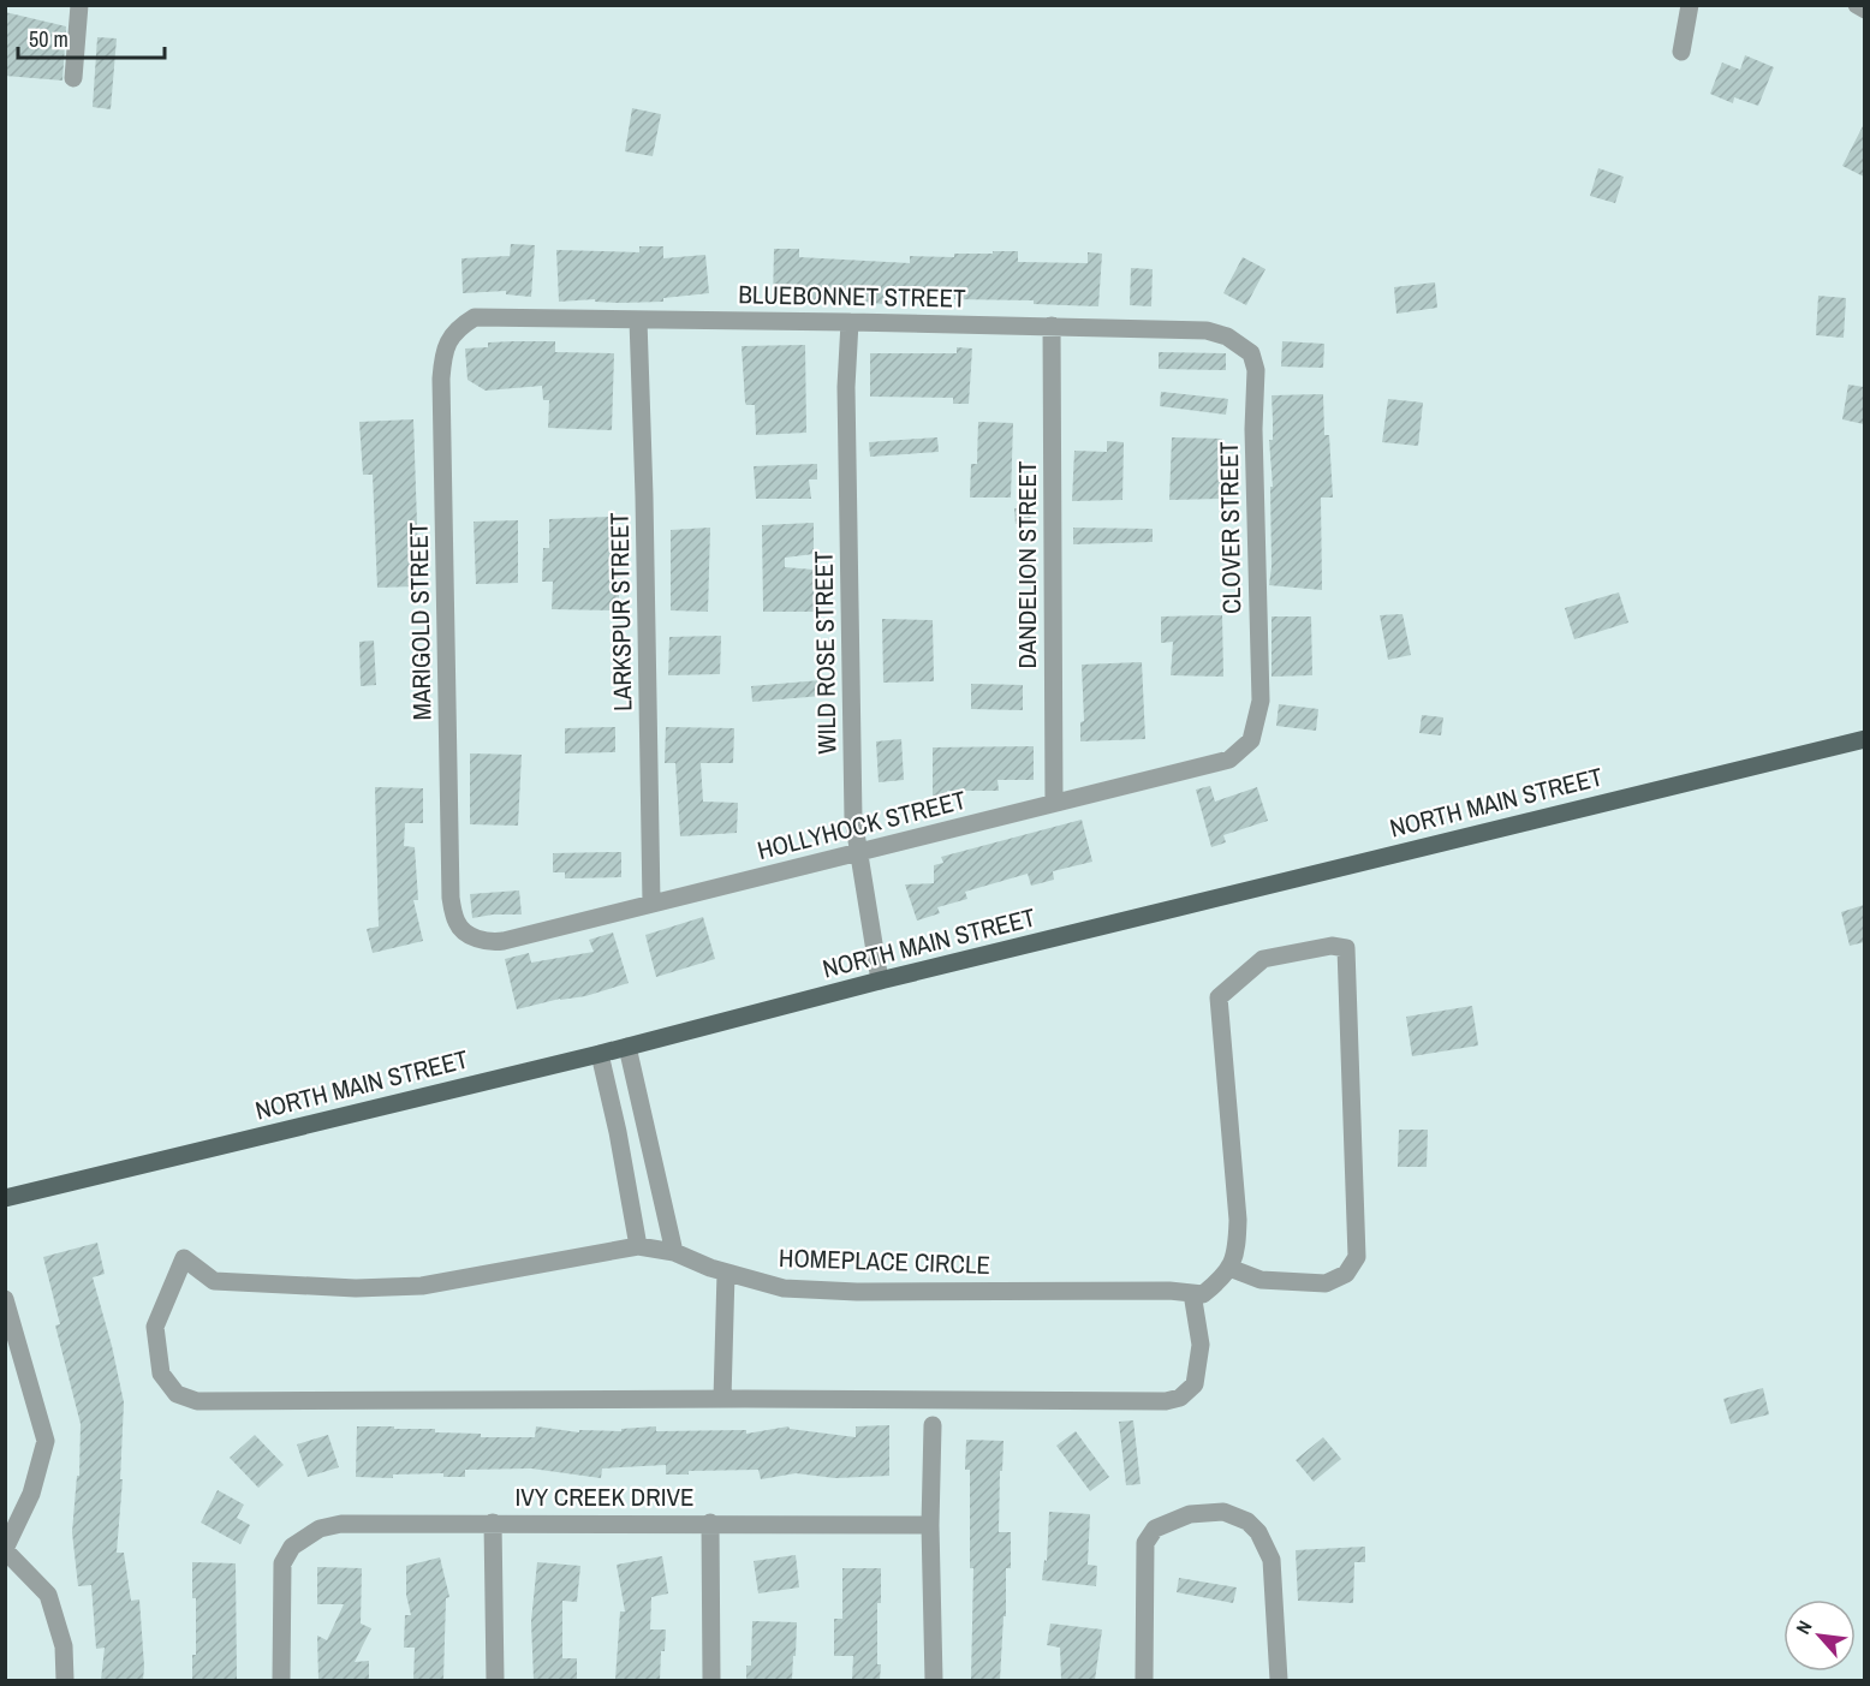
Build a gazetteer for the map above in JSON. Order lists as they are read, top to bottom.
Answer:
{
  "streets": {
    "main road": ["NORTH MAIN STREET"],
    "street": [
      "BLUEBONNET STREET",
      "CLOVER STREET",
      "DANDELION STREET",
      "LARKSPUR STREET",
      "MARIGOLD STREET",
      "WILD ROSE STREET",
      "HOLLYHOCK STREET",
      "HOMEPLACE CIRCLE",
      "IVY CREEK DRIVE"
    ]
  },
  "crossings": [
    ["BLUEBONNET STREET", "CLOVER STREET"],
    ["BLUEBONNET STREET", "DANDELION STREET"],
    ["BLUEBONNET STREET", "LARKSPUR STREET"],
    ["BLUEBONNET STREET", "MARIGOLD STREET"],
    ["BLUEBONNET STREET", "WILD ROSE STREET"],
    ["CLOVER STREET", "HOLLYHOCK STREET"],
    ["DANDELION STREET", "HOLLYHOCK STREET"],
    ["LARKSPUR STREET", "HOLLYHOCK STREET"],
    ["MARIGOLD STREET", "HOLLYHOCK STREET"],
    ["WILD ROSE STREET", "NORTH MAIN STREET"],
    ["WILD ROSE STREET", "HOLLYHOCK STREET"]
  ],
  "scale_bar": "50 m",
  "north": "top left"
}
